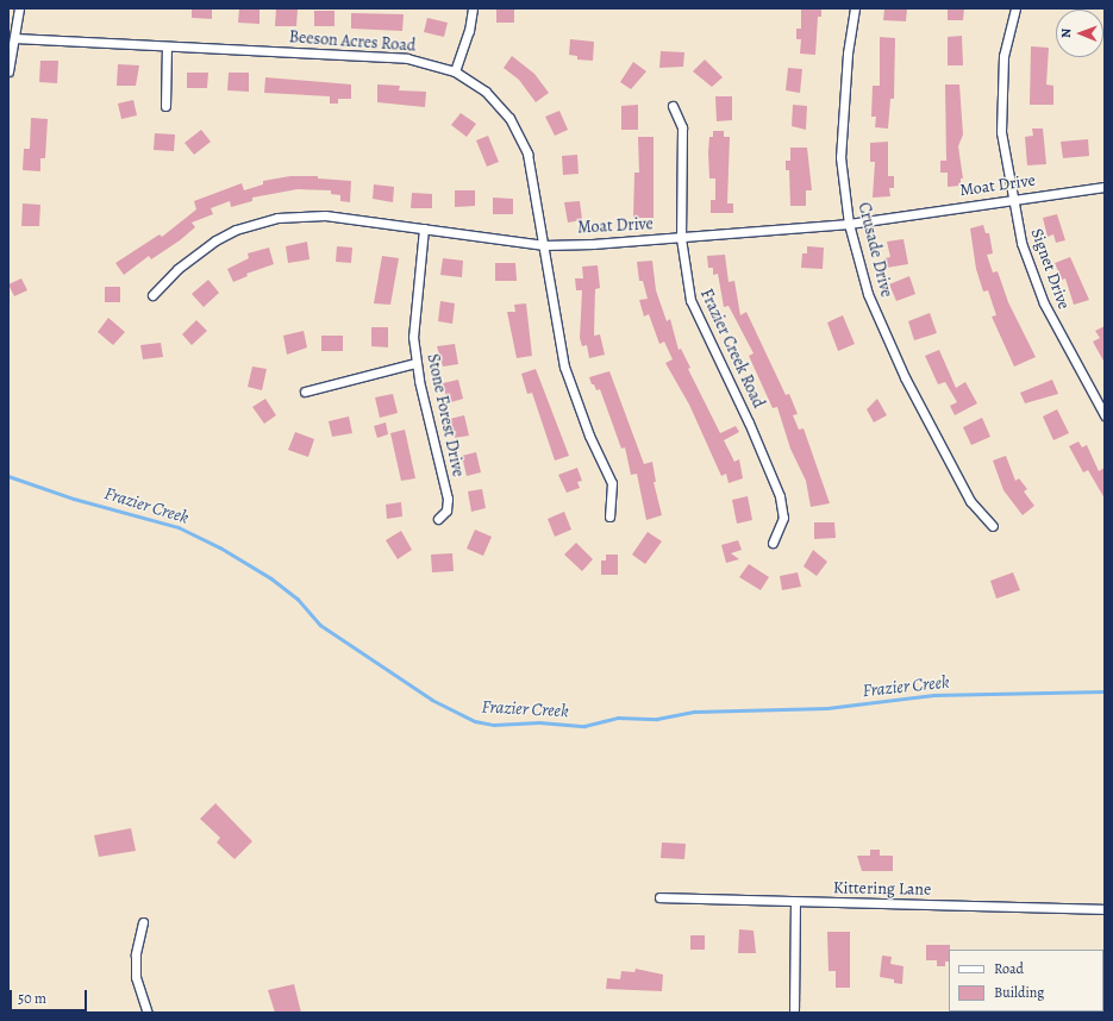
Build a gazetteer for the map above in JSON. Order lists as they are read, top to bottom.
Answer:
{
  "streets": {
    "street": [
      "Beeson Acres Road",
      "Moat Drive",
      "Crusade Drive",
      "Signet Drive",
      "Frazier Creek Road",
      "Stone Forest Drive",
      "Kittering Lane"
    ]
  },
  "crossings": [
    ["Beeson Acres Road", "Moat Drive"],
    ["Moat Drive", "Crusade Drive"],
    ["Moat Drive", "Signet Drive"],
    ["Moat Drive", "Frazier Creek Road"],
    ["Moat Drive", "Stone Forest Drive"]
  ],
  "water": ["Frazier Creek"],
  "legend": ["Road", "Building"],
  "scale_bar": "50 m",
  "north": "left"
}
